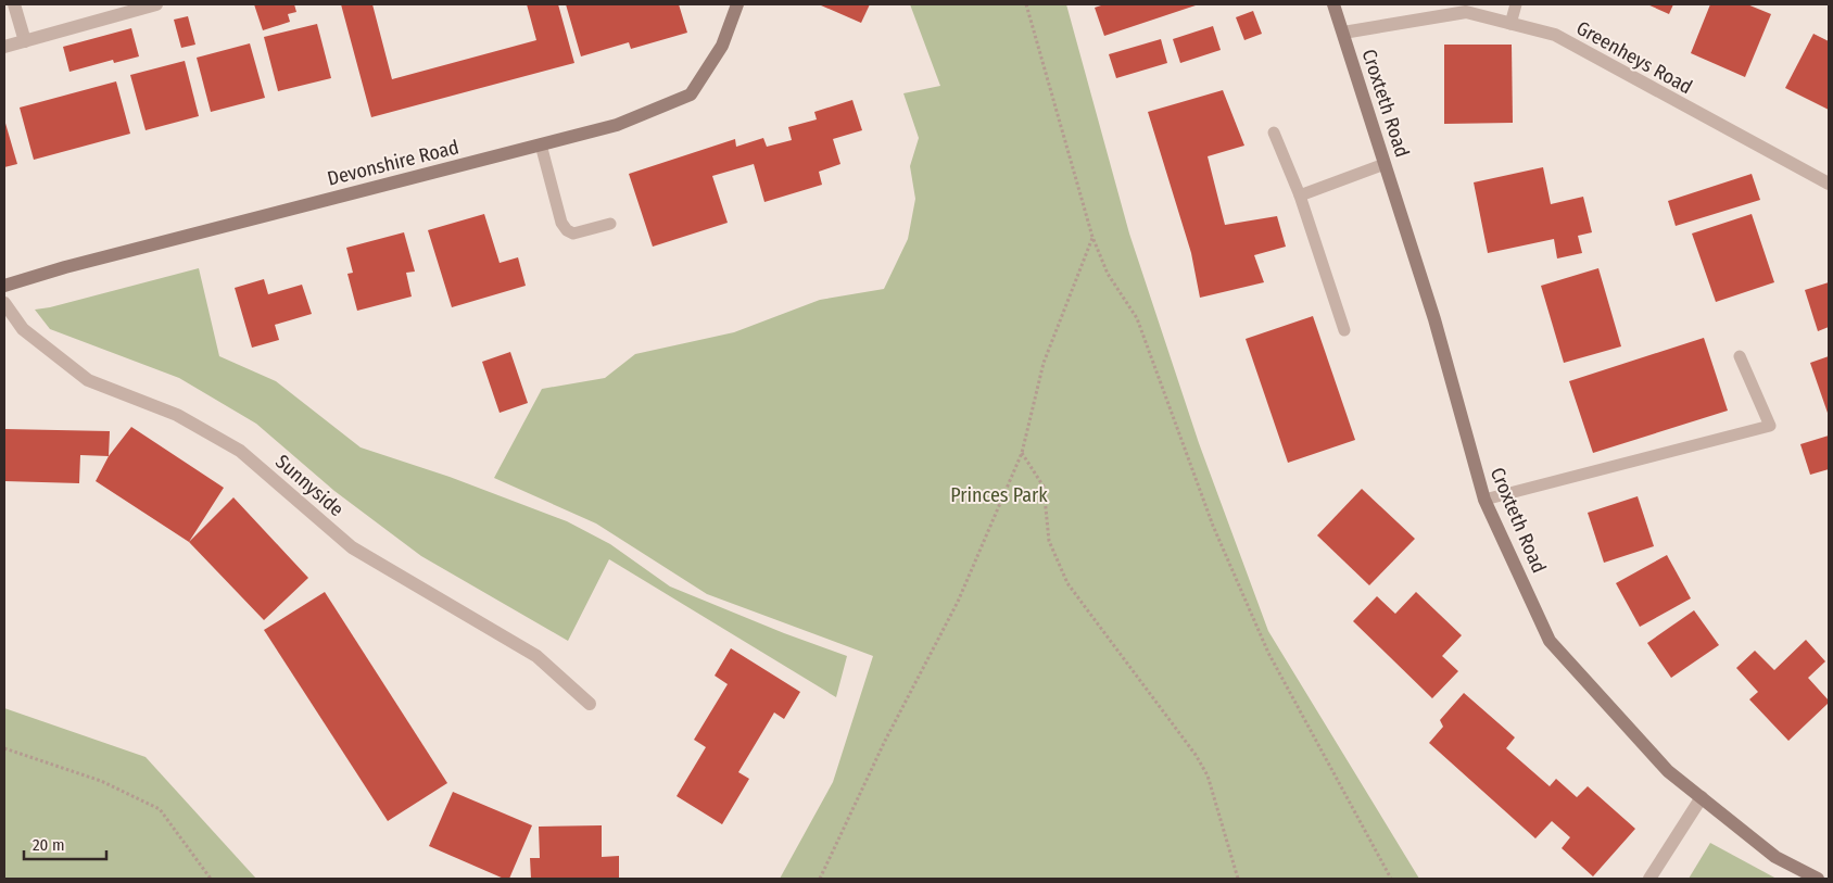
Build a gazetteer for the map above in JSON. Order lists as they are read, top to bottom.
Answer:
{
  "streets": {
    "main road": ["Croxteth Road", "Devonshire Road"],
    "street": ["Greenheys Road", "Sunnyside"]
  },
  "crossings": [
    ["Greenheys Road", "Croxteth Road"]
  ],
  "parks": ["Princes Park"],
  "scale_bar": "20 m"
}
